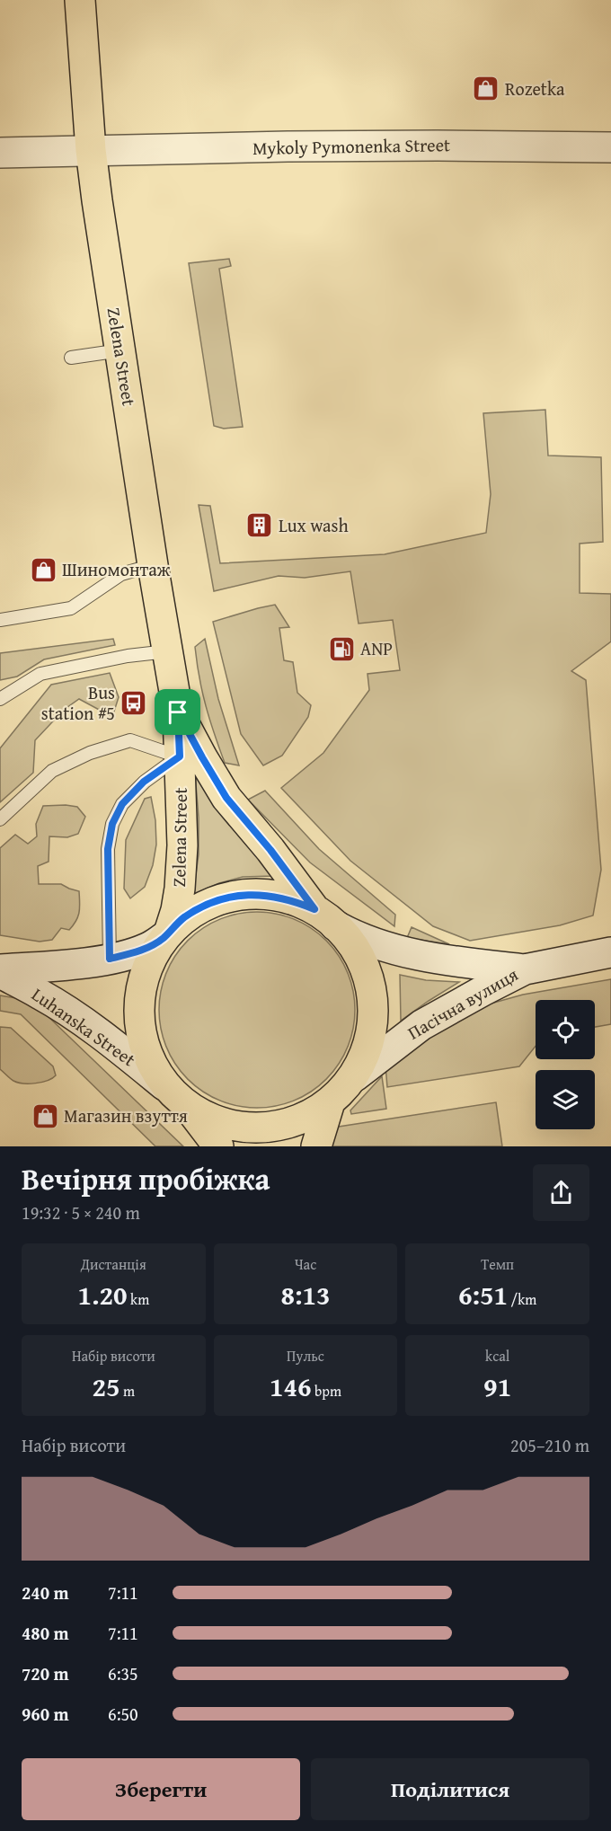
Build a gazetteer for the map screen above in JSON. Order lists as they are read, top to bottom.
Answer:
{
  "streets": {
    "main road": [
      "Mykoly Pymonenka Street",
      "Zelena Street",
      "Пасічна вулиця",
      "Luhanska Street"
    ]
  },
  "crossings": [
    ["Mykoly Pymonenka Street", "Zelena Street"],
    ["Zelena Street", "Пасічна вулиця"],
    ["Zelena Street", "Luhanska Street"]
  ],
  "places": {
    "shop": ["Rozetka", "Шиномонтаж", "Магазин взуття"],
    "building": ["Lux wash"],
    "fuel station": ["ANP"],
    "bus stop": ["Bus station #5"]
  },
  "page": {
    "heading": ["Вечірня пробіжка", "19:32 · 5 × 240 m"],
    "stats": [
      ["Дистанція", "1.20 km"],
      ["Час", "8:13"],
      ["Темп", "6:51 /km"],
      ["Набір висоти", "25 m"],
      ["Пульс", "146 bpm"],
      ["kcal", "91"]
    ],
    "chart": ["Набір висоти", "205–210 m"],
    "list": [
      {
        "name": "240 m",
        "note": "7:11"
      },
      {
        "name": "480 m",
        "note": "7:11"
      },
      {
        "name": "720 m",
        "note": "6:35"
      },
      {
        "name": "960 m",
        "note": "6:50"
      }
    ],
    "buttons": ["Зберегти", "Поділитися"]
  }
}
